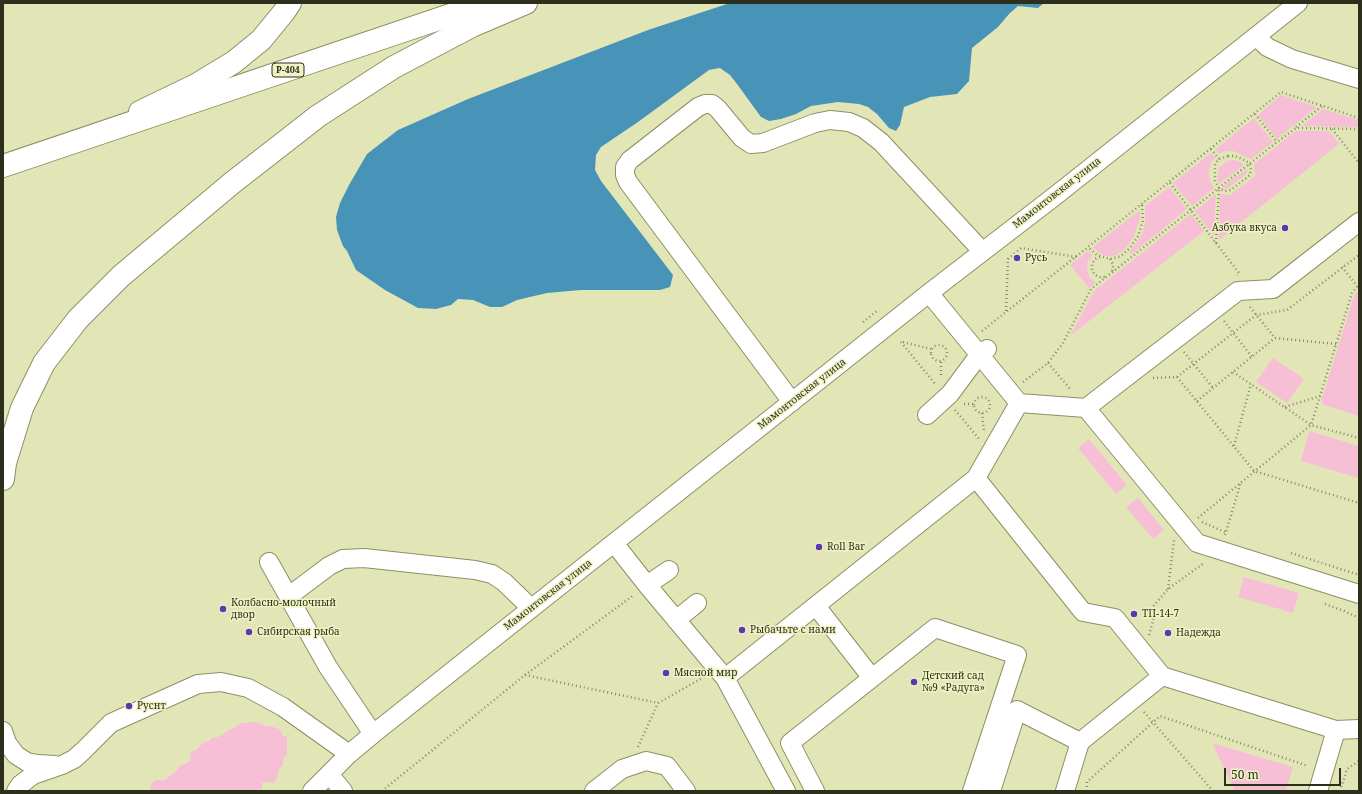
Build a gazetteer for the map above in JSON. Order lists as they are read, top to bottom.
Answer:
{
  "streets": {
    "main road": ["Р-404"],
    "street": ["Мамонтовская улица"]
  },
  "places": [
    "Азбука вкуса",
    "Русь",
    "Roll Bar",
    "Колбасно-молочный двор",
    "ТП-14-7",
    "Рыбачьте с нами",
    "Сибирская рыба",
    "Надежда",
    "Мясной мир",
    "Детский сад №9 «Радуга»",
    "Руснт"
  ],
  "scale_bar": "50 m"
}
